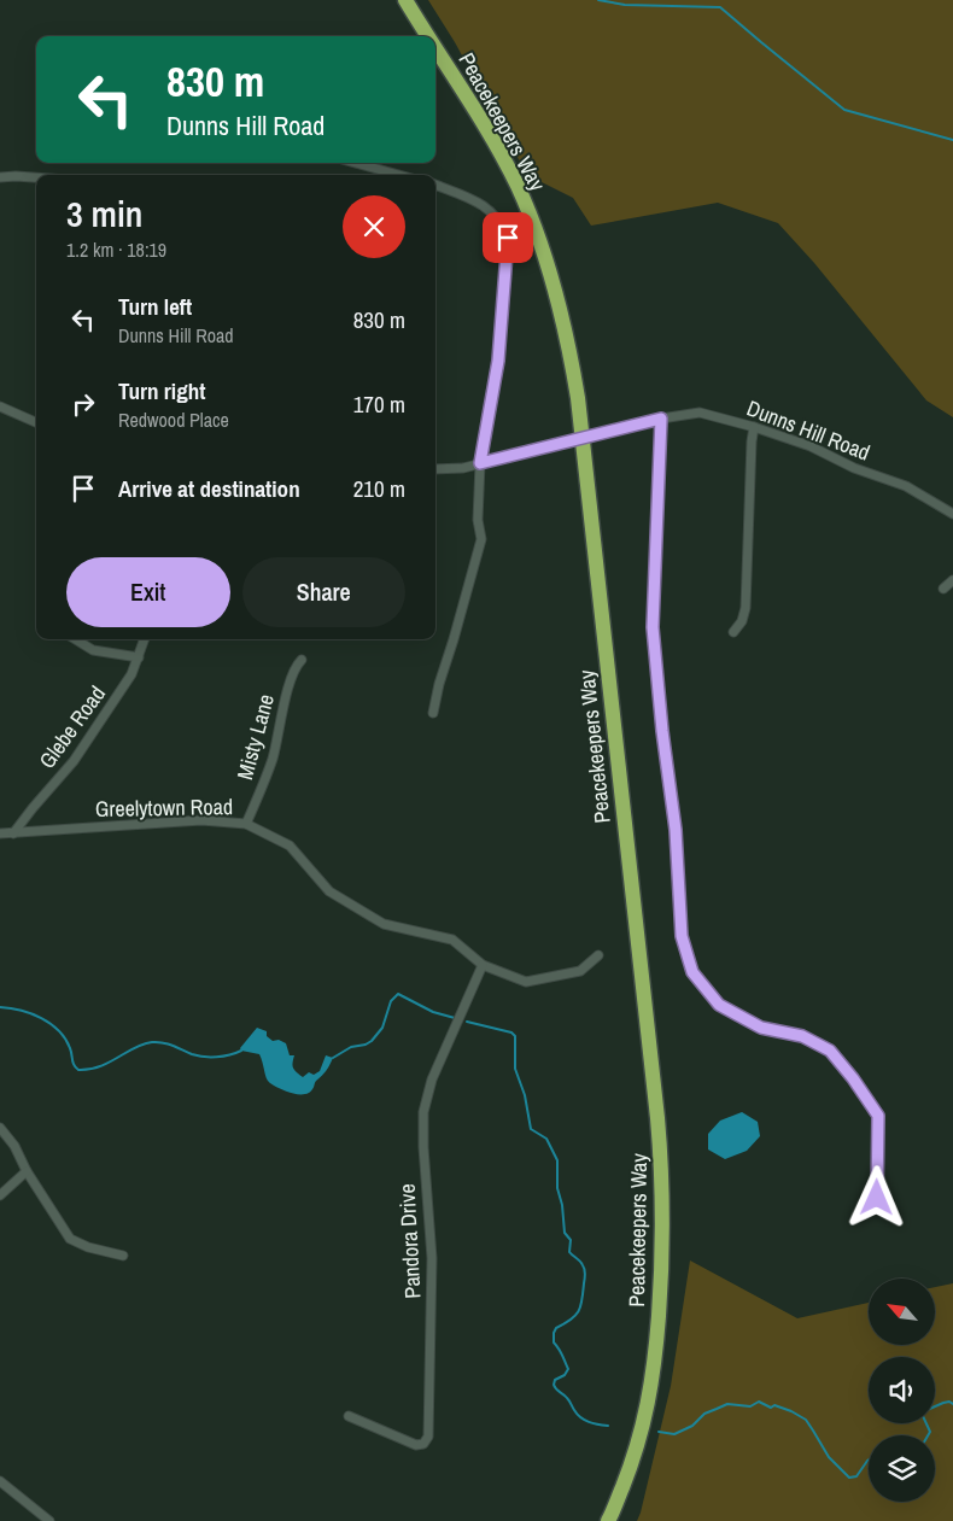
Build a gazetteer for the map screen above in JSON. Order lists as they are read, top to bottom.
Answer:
{
  "streets": {
    "highway": ["Peacekeepers Way"],
    "street": [
      "Dunns Hill Road",
      "Glebe Road",
      "Misty Lane",
      "Greelytown Road",
      "Pandora Drive"
    ]
  },
  "crossings": [
    ["Glebe Road", "Greelytown Road"],
    ["Misty Lane", "Greelytown Road"],
    ["Greelytown Road", "Pandora Drive"]
  ],
  "north": "top left",
  "page": {
    "turn": ["830 m", "Dunns Hill Road"],
    "heading": ["3 min", "1.2 km · 18:19"],
    "list": [
      {
        "name": "Turn left",
        "note": "Dunns Hill Road",
        "value": "830 m"
      },
      {
        "name": "Turn right",
        "note": "Redwood Place",
        "value": "170 m"
      },
      {
        "name": "Arrive at destination",
        "value": "210 m"
      }
    ],
    "buttons": ["Exit", "Share"]
  }
}
